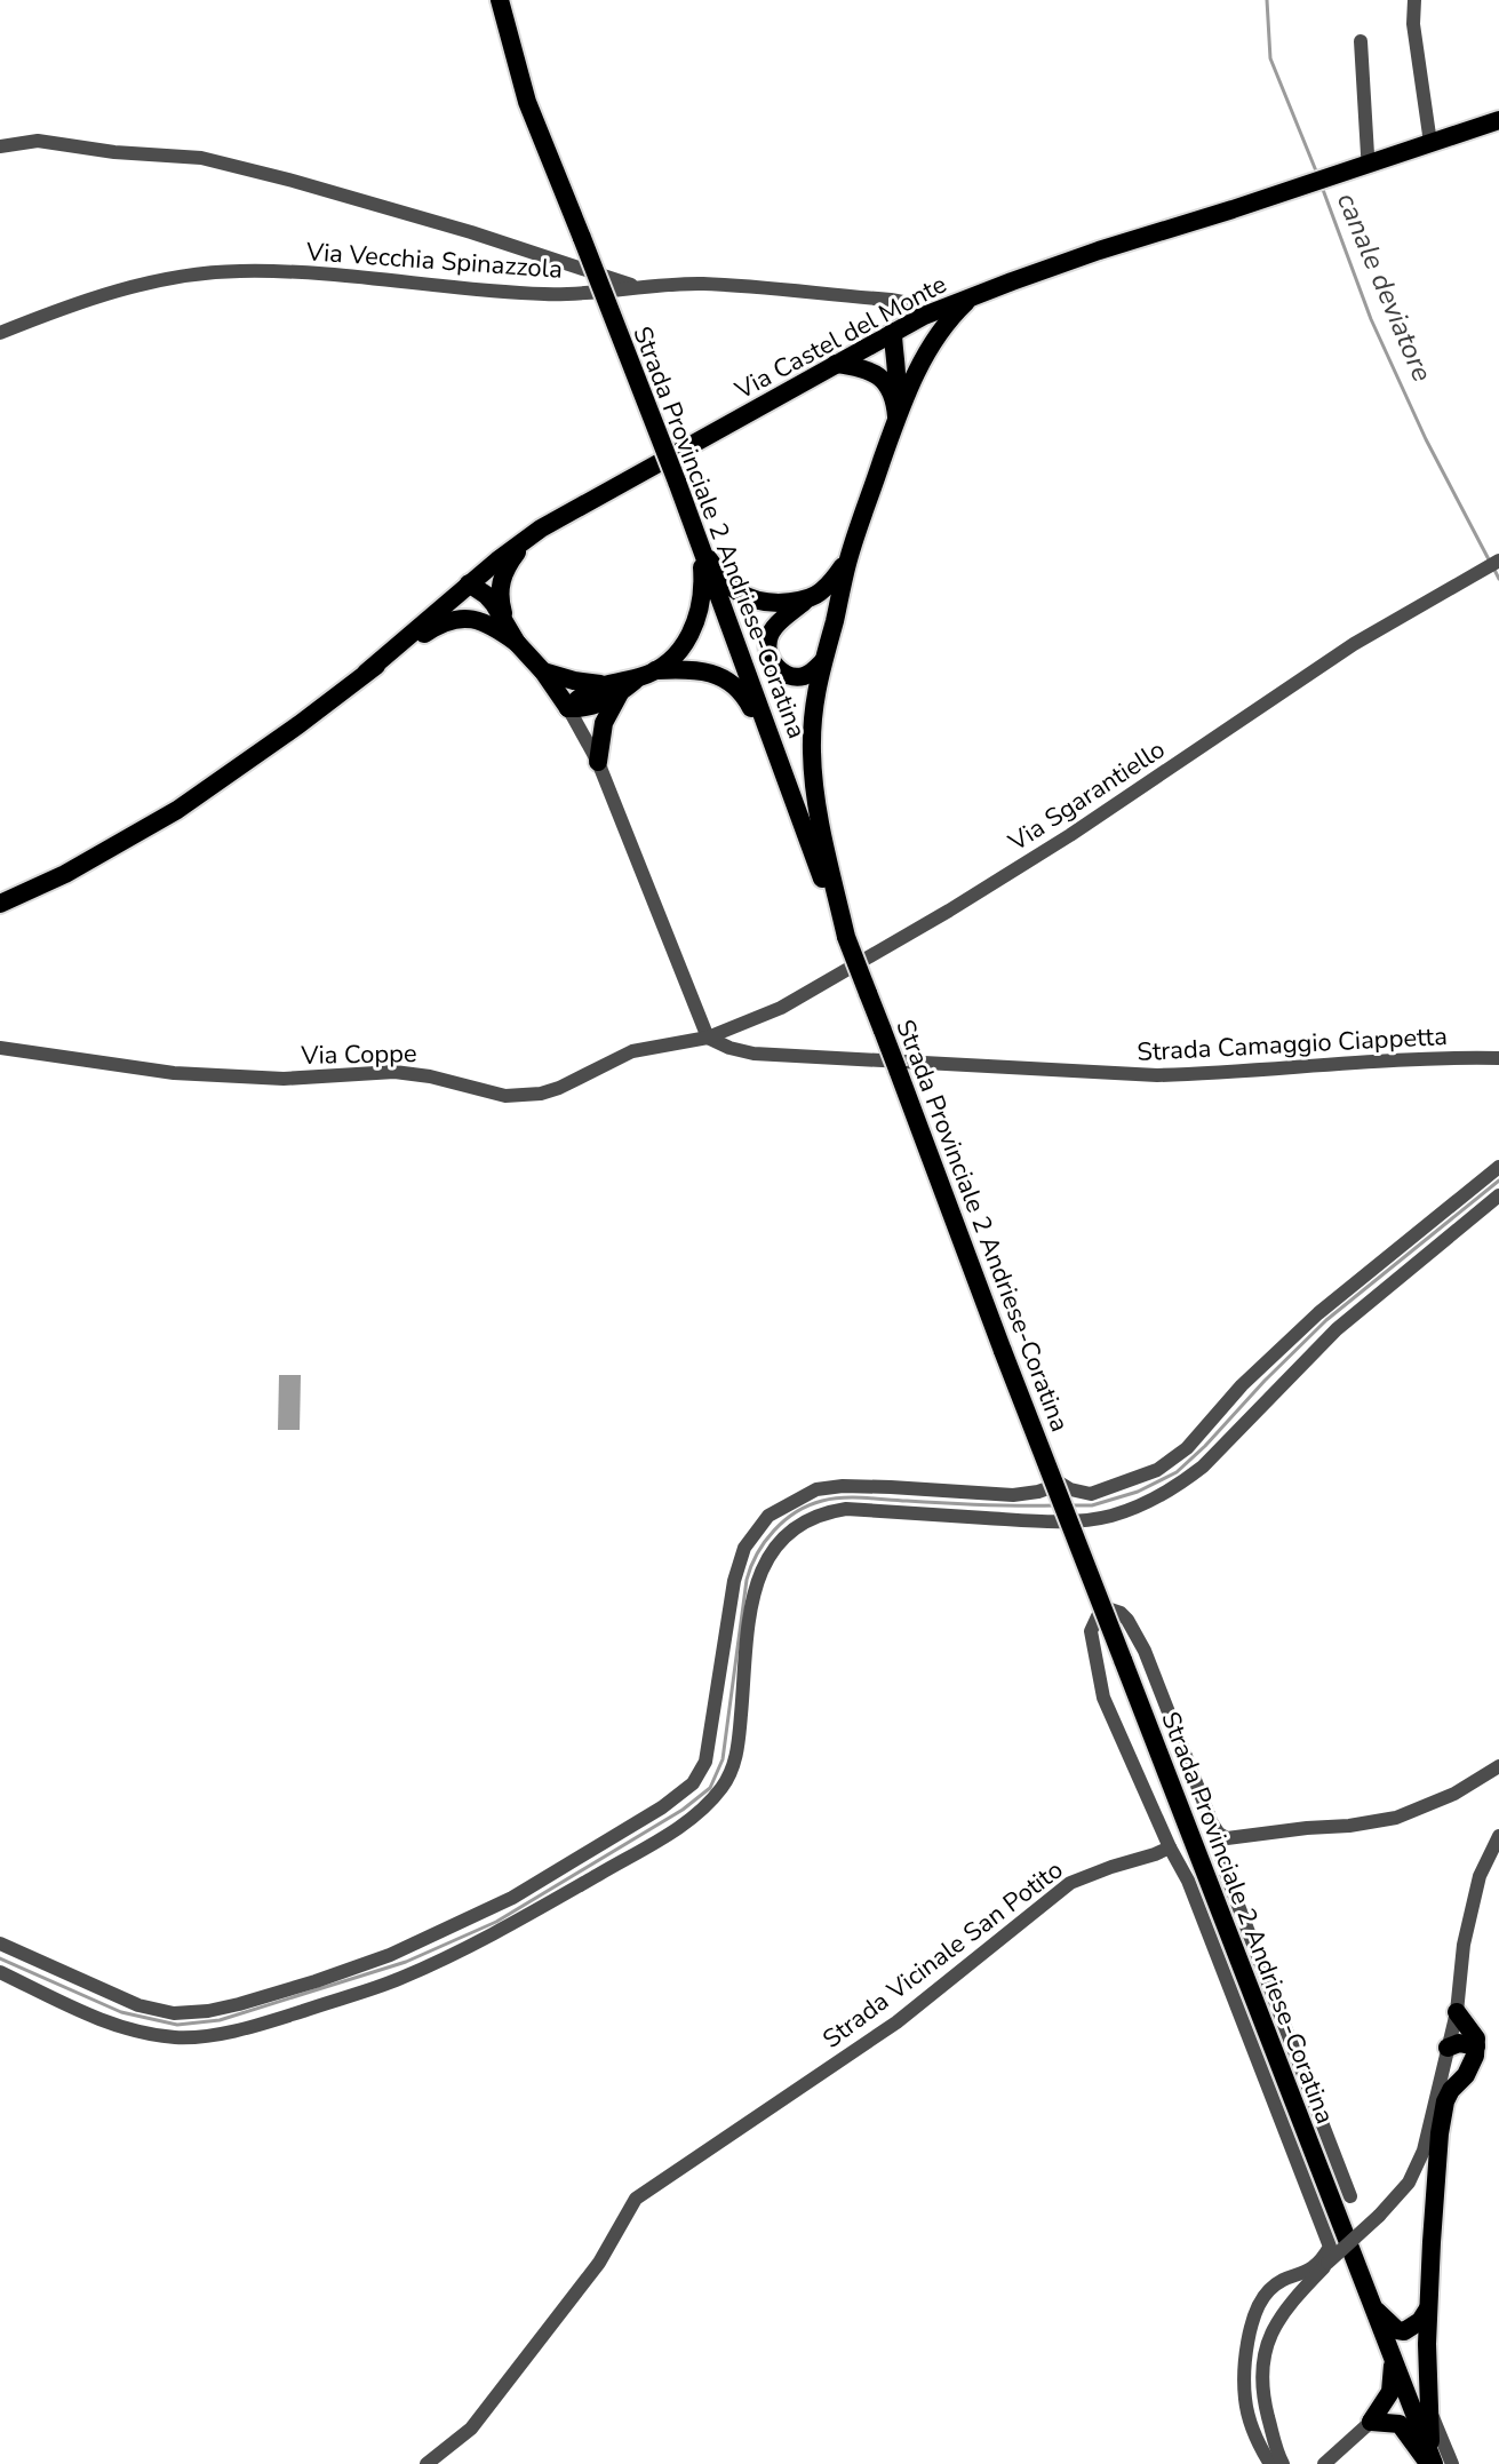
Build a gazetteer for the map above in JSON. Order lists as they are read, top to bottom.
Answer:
{
  "streets": {
    "main road": ["Via Castel del Monte", "Strada Provinciale 2 Andriese-Coratina"],
    "street": [
      "Via Vecchia Spinazzola",
      "Via Sgarantiello",
      "Strada Camaggio Ciappetta",
      "Via Coppe",
      "Strada Vicinale San Potito"
    ]
  },
  "crossings": [
    ["Via Vecchia Spinazzola", "Via Castel del Monte"],
    ["Via Sgarantiello", "Strada Camaggio Ciappetta"],
    ["Via Sgarantiello", "Via Coppe"],
    ["Strada Camaggio Ciappetta", "Via Coppe"]
  ],
  "water": ["canale deviatore"]
}
